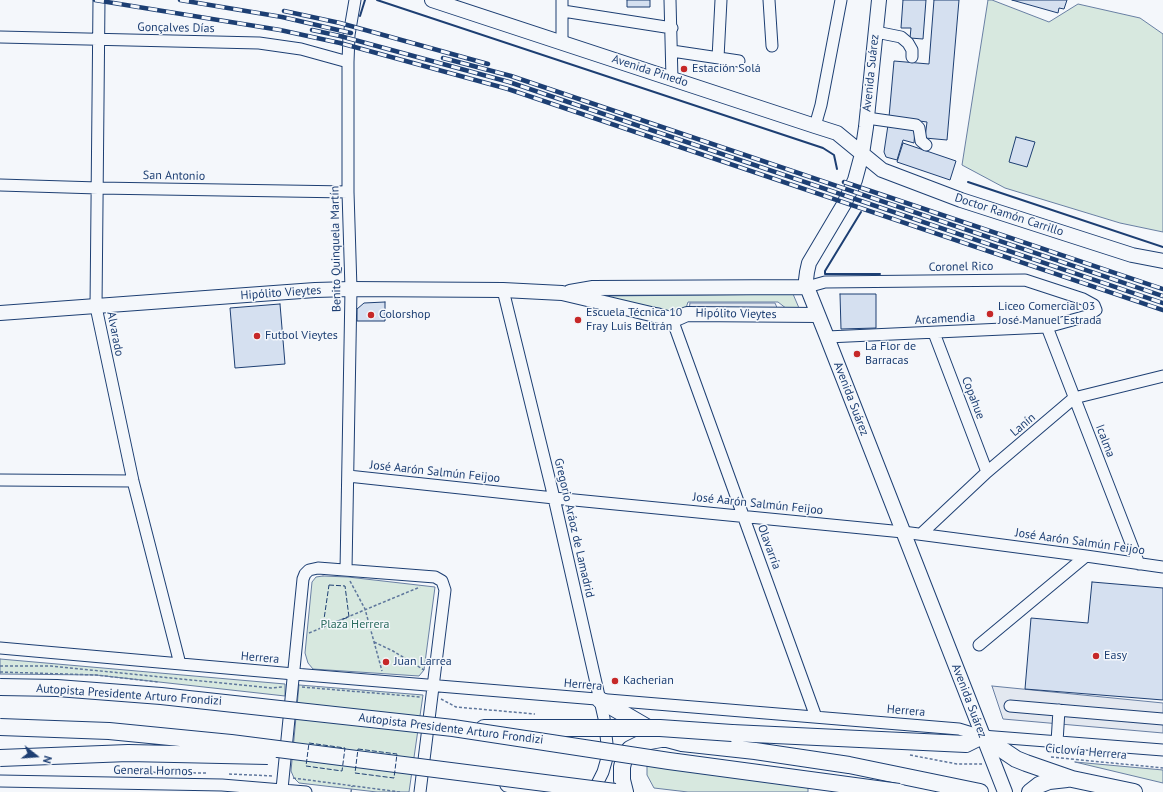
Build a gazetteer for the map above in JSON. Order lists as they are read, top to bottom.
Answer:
{
  "streets": {
    "highway": ["Autopista Presidente Arturo Frondizi"],
    "main road": [
      "Avenida Pinedo",
      "Avenida Suárez",
      "Doctor Ramón Carrillo",
      "Hipólito Vieytes"
    ],
    "street": [
      "Gonçalves Días",
      "San Antonio",
      "Benito Quinquela Martín",
      "Coronel Rico",
      "Arcamendia",
      "Alvarado",
      "Copahue",
      "Lanín",
      "Icalma",
      "José Aarón Salmún Feijoo",
      "Gregorio Aráoz de Lamadrid",
      "Olavarría",
      "Herrera",
      "General Hornos"
    ],
    "path": ["Ciclovía Herrera"]
  },
  "crossings": [
    ["Gonçalves Días", "Benito Quinquela Martín"],
    ["Gonçalves Días", "Alvarado"],
    ["Avenida Pinedo", "Avenida Suárez"],
    ["Avenida Pinedo", "Doctor Ramón Carrillo"],
    ["Avenida Suárez", "Doctor Ramón Carrillo"],
    ["Avenida Suárez", "Coronel Rico"],
    ["Avenida Suárez", "Hipólito Vieytes"],
    ["Avenida Suárez", "Arcamendia"],
    ["Avenida Suárez", "José Aarón Salmún Feijoo"],
    ["Avenida Suárez", "Herrera"],
    ["San Antonio", "Benito Quinquela Martín"],
    ["San Antonio", "Alvarado"],
    ["Benito Quinquela Martín", "Hipólito Vieytes"],
    ["Benito Quinquela Martín", "José Aarón Salmún Feijoo"],
    ["Coronel Rico", "Hipólito Vieytes"],
    ["Coronel Rico", "Arcamendia"],
    ["Hipólito Vieytes", "Alvarado"],
    ["Hipólito Vieytes", "Gregorio Aráoz de Lamadrid"],
    ["Hipólito Vieytes", "Olavarría"],
    ["Arcamendia", "Copahue"],
    ["Arcamendia", "Icalma"],
    ["Alvarado", "Herrera"],
    ["Copahue", "Lanín"],
    ["Lanín", "Icalma"],
    ["Lanín", "José Aarón Salmún Feijoo"],
    ["Icalma", "José Aarón Salmún Feijoo"],
    ["José Aarón Salmún Feijoo", "Gregorio Aráoz de Lamadrid"],
    ["José Aarón Salmún Feijoo", "Olavarría"],
    ["Gregorio Aráoz de Lamadrid", "Herrera"],
    ["Olavarría", "Herrera"]
  ],
  "parks": ["Plaza Herrera"],
  "places": [
    "Estación Solá",
    "Liceo Comercial 03 José Manuel Estrada",
    "Colorshop",
    "Escuela Técnica 10 Fray Luis Beltrán",
    "Futbol Vieytes",
    "La Flor de Barracas",
    "Easy",
    "Juan Larrea",
    "Kacherian"
  ],
  "north": "right"
}
